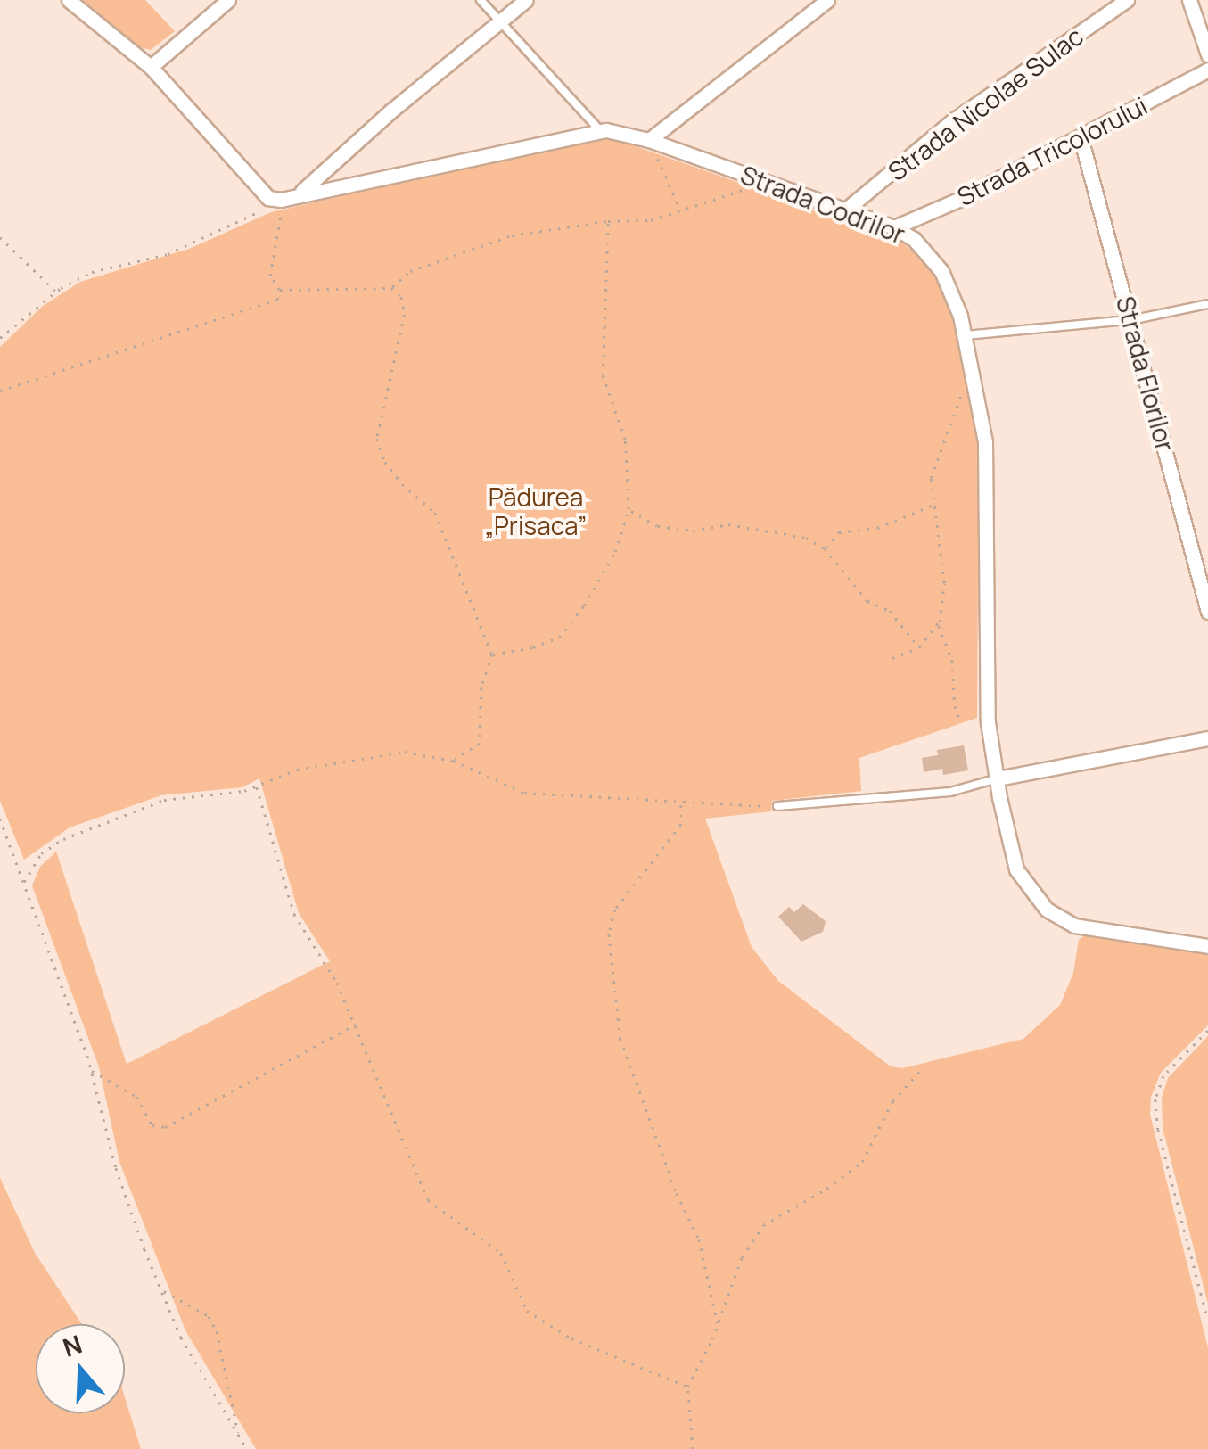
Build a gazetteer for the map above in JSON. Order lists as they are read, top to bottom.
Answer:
{
  "streets": {
    "street": [
      "Strada Nicolae Sulac",
      "Strada Tricolorului",
      "Strada Codrilor",
      "Strada Florilor"
    ]
  },
  "crossings": [
    ["Strada Nicolae Sulac", "Strada Codrilor"],
    ["Strada Tricolorului", "Strada Codrilor"],
    ["Strada Tricolorului", "Strada Florilor"]
  ],
  "parks": ["Pădurea „Prisaca”"],
  "north": "top"
}
